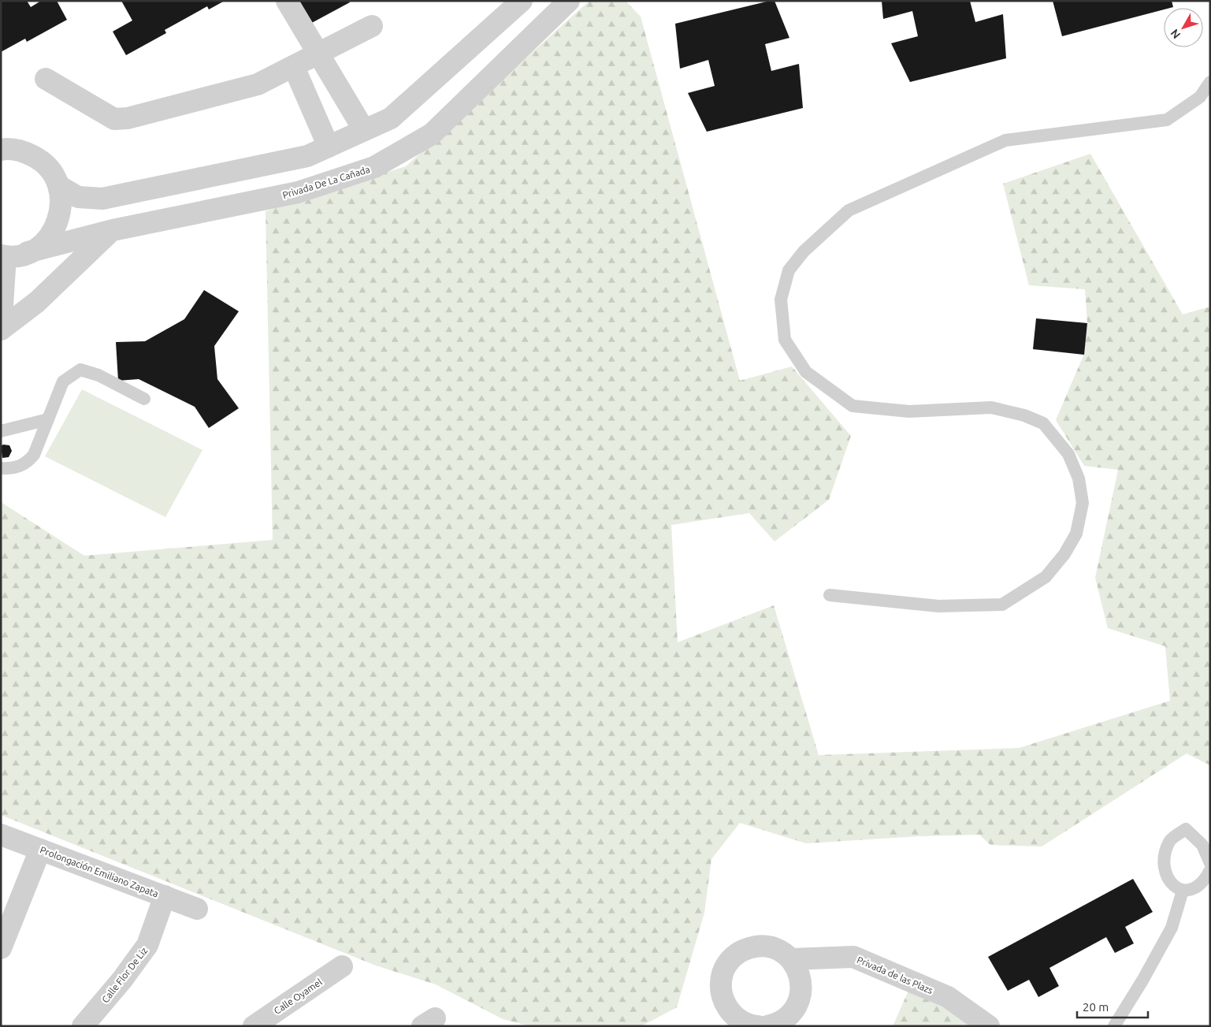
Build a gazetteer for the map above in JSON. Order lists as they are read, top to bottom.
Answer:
{
  "streets": {
    "street": [
      "Privada De La Cañada",
      "Prolongación Emiliano Zapata",
      "Calle Flor De Liz",
      "Privada de las Plazs",
      "Calle Oyamel"
    ]
  },
  "crossings": [
    ["Prolongación Emiliano Zapata", "Calle Flor De Liz"]
  ],
  "scale_bar": "20 m",
  "north": "bottom left"
}
